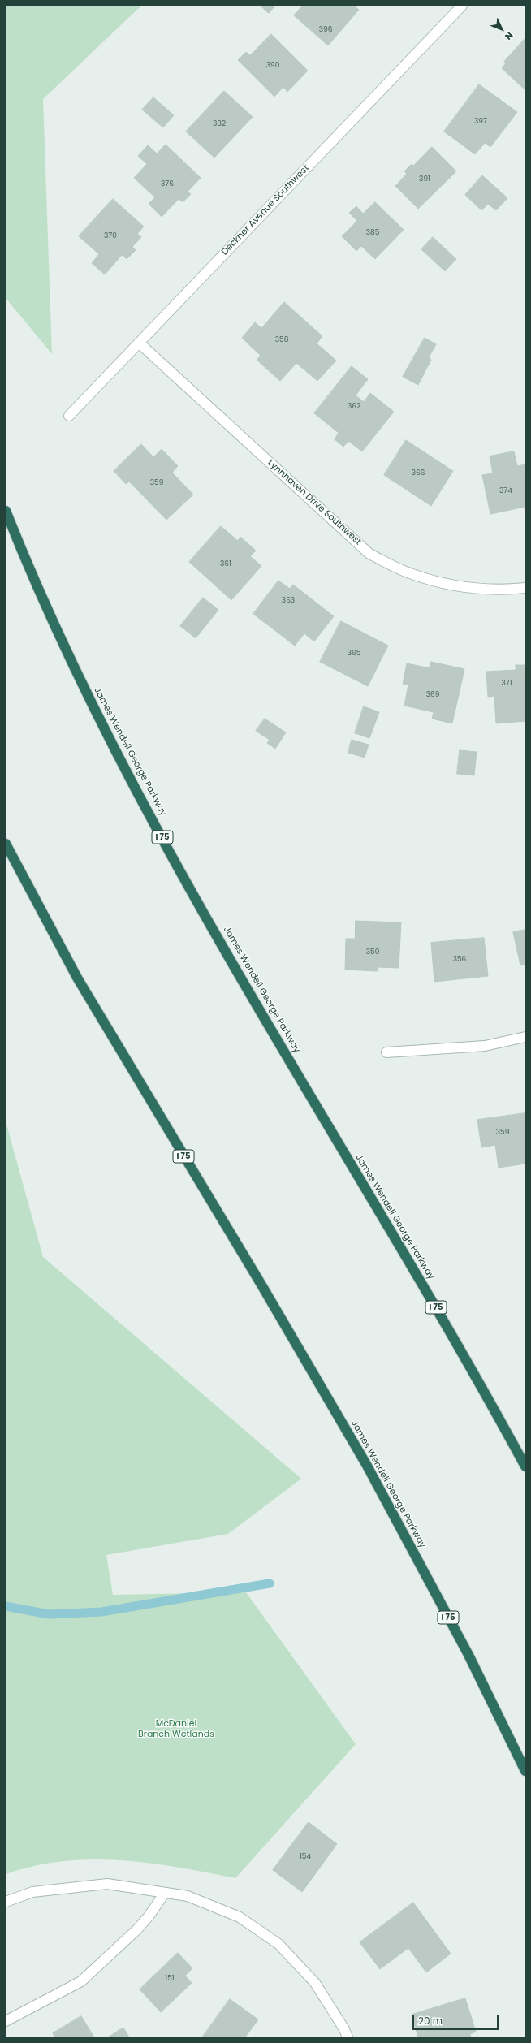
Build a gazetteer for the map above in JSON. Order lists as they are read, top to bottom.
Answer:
{
  "streets": {
    "highway": ["James Wendell George Parkway", "I 75"],
    "street": ["Deckner Avenue Southwest", "Lynnhaven Drive Southwest"]
  },
  "crossings": [
    ["Deckner Avenue Southwest", "Lynnhaven Drive Southwest"]
  ],
  "parks": ["McDaniel Branch Wetlands"],
  "house_numbers": [
    "396",
    "390",
    "397",
    "382",
    "391",
    "376",
    "385",
    "370",
    "358",
    "362",
    "366",
    "359",
    "374",
    "361",
    "363",
    "365",
    "371",
    "369",
    "350",
    "356",
    "359",
    "154",
    "151"
  ],
  "scale_bar": "20 m",
  "north": "bottom right"
}
